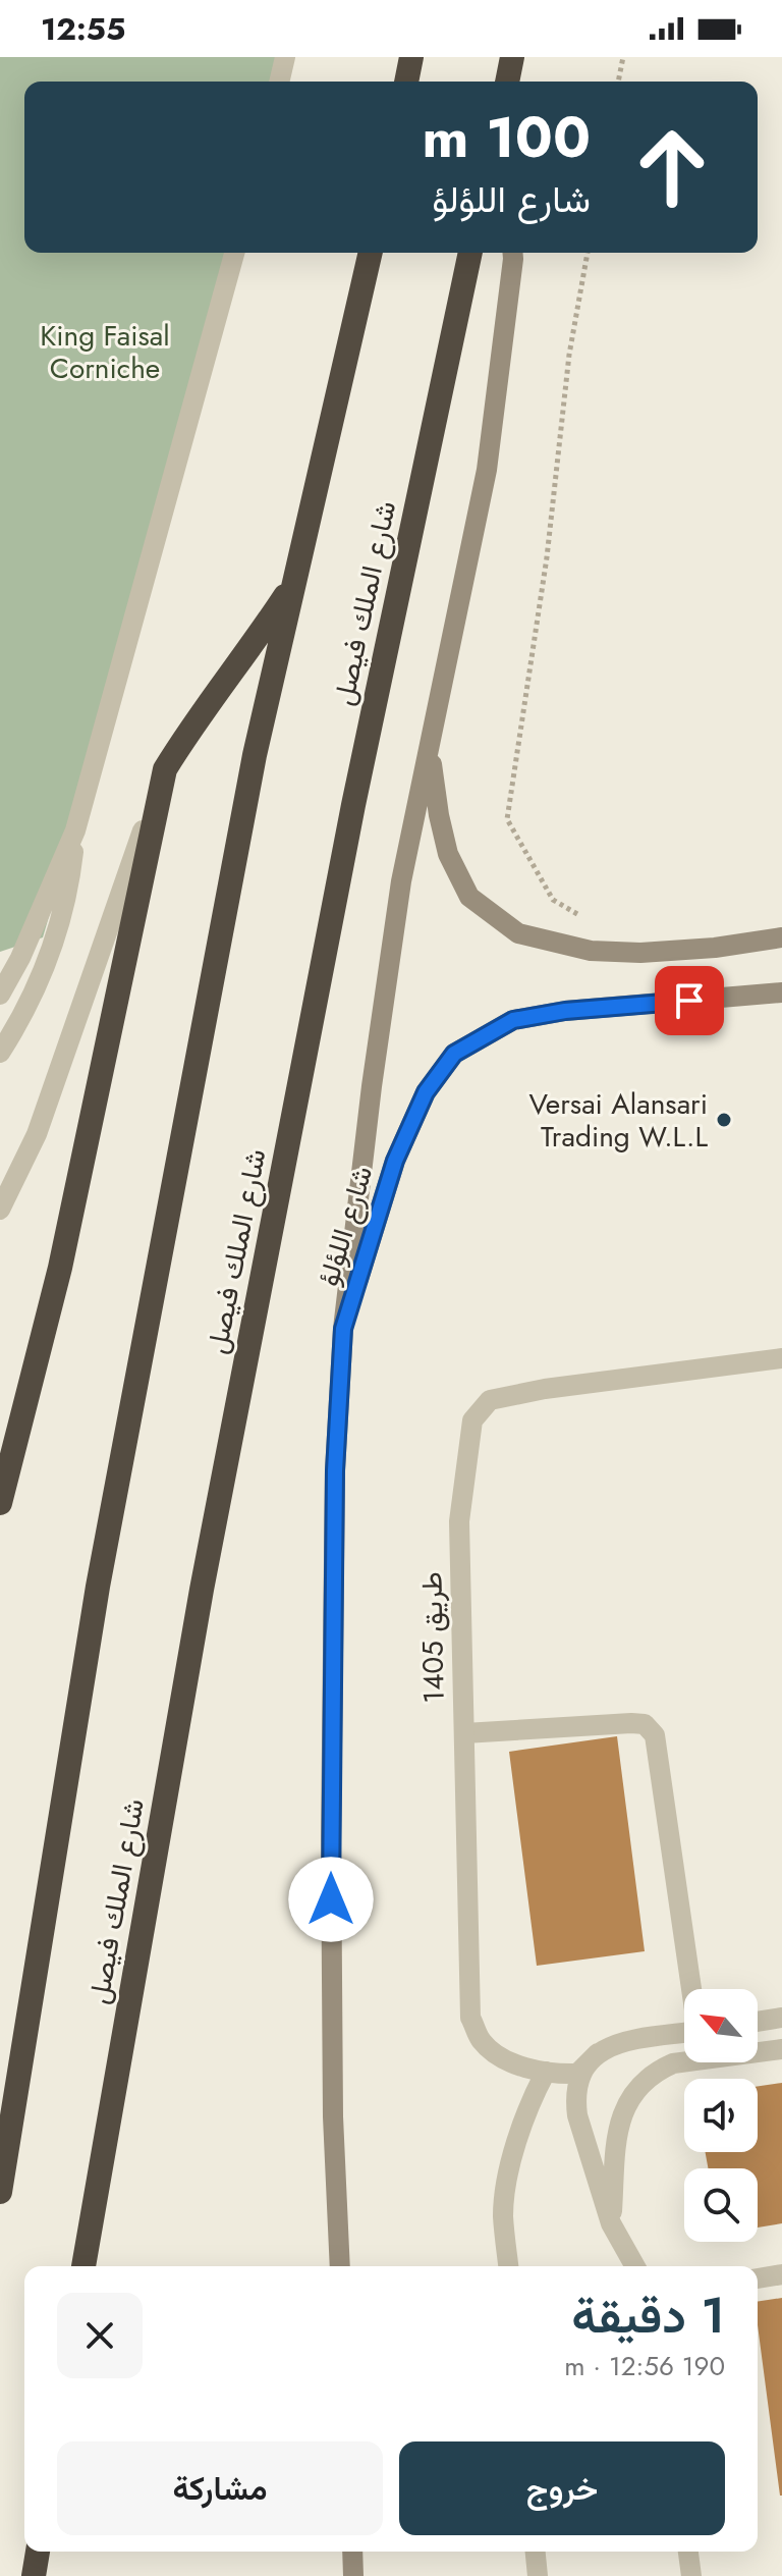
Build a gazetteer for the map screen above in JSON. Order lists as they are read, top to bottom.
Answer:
{
  "streets": {
    "highway": ["شارع الملك فيصل"],
    "main road": ["شارع اللؤلؤ"],
    "street": ["طريق 1405"]
  },
  "parks": ["King Faisal Corniche"],
  "places": ["Versai Alansari Trading W.L.L"],
  "north": "top left",
  "page": {
    "status": "12:55",
    "turn": ["100 m", "شارع اللؤلؤ"],
    "heading": ["1 دقيقة", "190 m · 12:56"],
    "buttons": ["خروج", "مشاركة"]
  }
}
